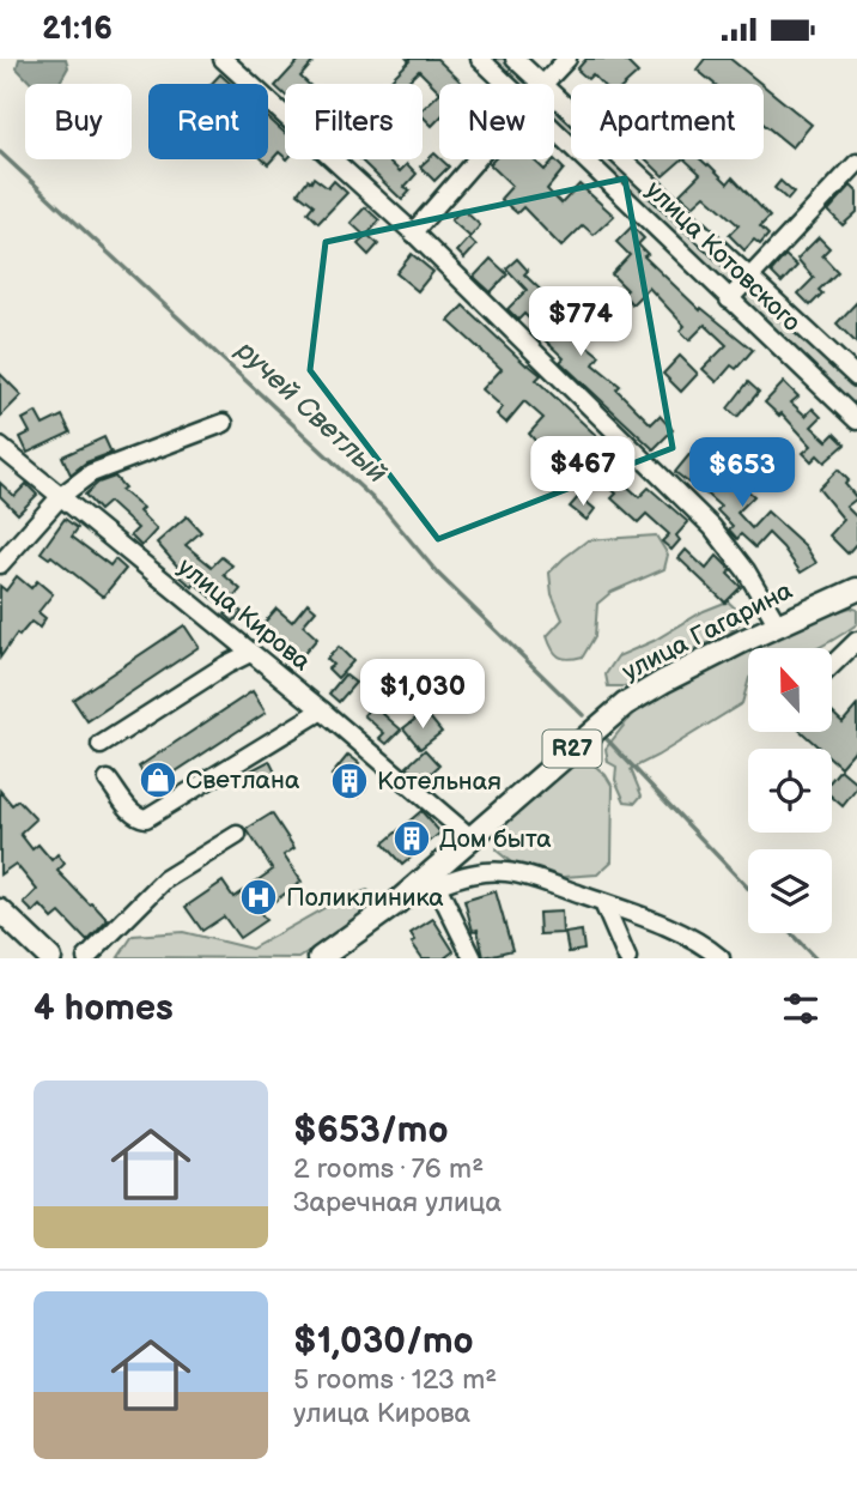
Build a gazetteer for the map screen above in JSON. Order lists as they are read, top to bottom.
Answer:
{
  "streets": {
    "main road": ["улица Гагарина", "R27"],
    "street": ["улица Котовского", "улица Кирова"]
  },
  "crossings": [
    ["улица Кирова", "улица Гагарина"]
  ],
  "water": ["ручей Светлый"],
  "places": {
    "shop": ["Светлана"],
    "building": ["Котельная", "Дом быта"],
    "hospital": ["Поликлиника"]
  },
  "north": "top",
  "page": {
    "status": "21:16",
    "chip": [
      "Buy",
      "Rent",
      "Filters",
      "New",
      "Apartment"
    ],
    "price": [
      "$774",
      "$467",
      "$653",
      "$1,030"
    ],
    "heading": "4 homes",
    "list": [
      {
        "name": "$653/mo",
        "note": "2 rooms · 76 m² · Заречная улица"
      },
      {
        "name": "$1,030/mo",
        "note": "5 rooms · 123 m² · улица Кирова"
      }
    ]
  }
}
